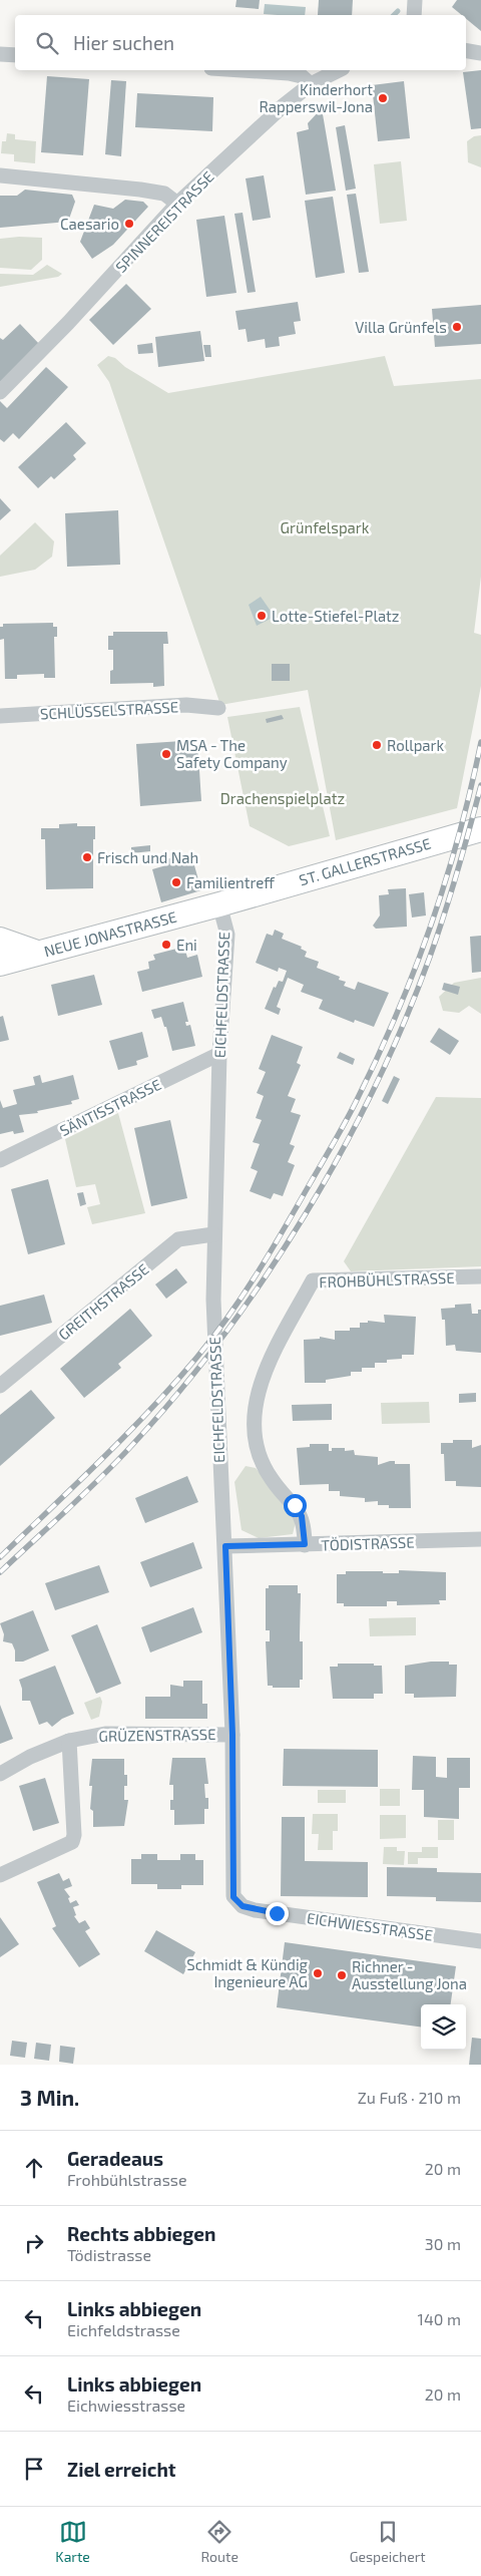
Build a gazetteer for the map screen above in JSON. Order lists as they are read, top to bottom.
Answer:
{
  "streets": {
    "main road": ["ST. GALLERSTRASSE", "NEUE JONASTRASSE"],
    "street": [
      "SPINNEREISTRASSE",
      "SCHLÜSSELSTRASSE",
      "EICHFELDSTRASSE",
      "SÄNTISSTRASSE",
      "FROHBÜHLSTRASSE",
      "GREITHSTRASSE",
      "TÖDISTRASSE",
      "GRÜZENSTRASSE",
      "EICHWIESSTRASSE"
    ]
  },
  "crossings": [
    ["ST. GALLERSTRASSE", "NEUE JONASTRASSE"],
    ["ST. GALLERSTRASSE", "EICHFELDSTRASSE"],
    ["NEUE JONASTRASSE", "EICHFELDSTRASSE"],
    ["EICHFELDSTRASSE", "SÄNTISSTRASSE"],
    ["EICHFELDSTRASSE", "GREITHSTRASSE"],
    ["EICHFELDSTRASSE", "TÖDISTRASSE"],
    ["EICHFELDSTRASSE", "GRÜZENSTRASSE"],
    ["EICHFELDSTRASSE", "EICHWIESSTRASSE"],
    ["FROHBÜHLSTRASSE", "TÖDISTRASSE"]
  ],
  "parks": ["Grünfelspark", "Drachenspielplatz"],
  "places": [
    "Kinderhort Rapperswil-Jona",
    "Caesario",
    "Villa Grünfels",
    "Lotte-Stiefel-Platz",
    "Rollpark",
    "MSA - The Safety Company",
    "Frisch und Nah",
    "Familientreff",
    "Eni",
    "Schmidt & Kündig Ingenieure AG",
    "Richner - Ausstellung Jona"
  ],
  "page": {
    "search": "Hier suchen",
    "heading": ["3 Min.", "Zu Fuß · 210 m"],
    "list": [
      ["Geradeaus", "Frohbühlstrasse", "20 m"],
      ["Rechts abbiegen", "Tödistrasse", "30 m"],
      ["Links abbiegen", "Eichfeldstrasse", "140 m"],
      ["Links abbiegen", "Eichwiesstrasse", "20 m"],
      "Ziel erreicht"
    ],
    "nav": ["Karte", "Route", "Gespeichert"]
  }
}
